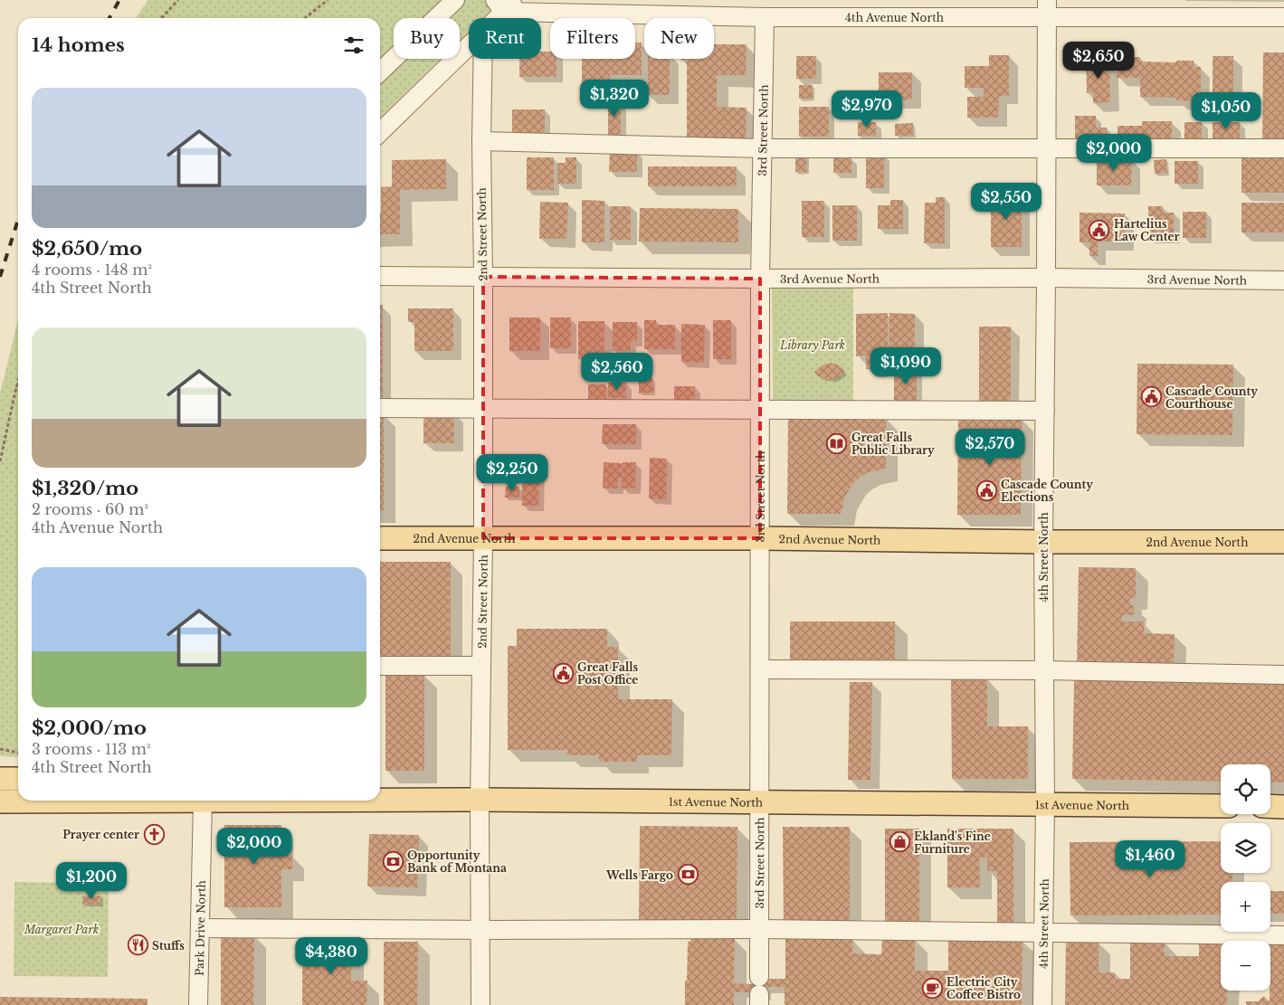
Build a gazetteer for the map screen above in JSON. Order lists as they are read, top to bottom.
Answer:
{
  "streets": {
    "main road": ["2nd Avenue North", "1st Avenue North"],
    "street": [
      "4th Avenue North",
      "3rd Street North",
      "2nd Street North",
      "3rd Avenue North",
      "4th Street North",
      "Park Drive North"
    ]
  },
  "crossings": [
    ["4th Avenue North", "3rd Street North"],
    ["4th Avenue North", "4th Street North"],
    ["3rd Street North", "3rd Avenue North"],
    ["3rd Street North", "2nd Avenue North"],
    ["3rd Street North", "1st Avenue North"],
    ["2nd Street North", "3rd Avenue North"],
    ["2nd Street North", "2nd Avenue North"],
    ["2nd Street North", "1st Avenue North"],
    ["3rd Avenue North", "4th Street North"],
    ["2nd Avenue North", "4th Street North"],
    ["4th Street North", "1st Avenue North"]
  ],
  "parks": ["Library Park", "Margaret Park"],
  "places": {
    "public building": [
      "Hartelius Law Center",
      "Cascade County Courthouse",
      "Cascade County Elections",
      "Great Falls Post Office"
    ],
    "library": ["Great Falls Public Library"],
    "church": ["Prayer center"],
    "shop": ["Ekland's Fine Furniture"],
    "bank": ["Opportunity Bank of Montana", "Wells Fargo"],
    "restaurant": ["Stuffs"],
    "cafe": ["Electric City Coffee Bistro"]
  },
  "page": {
    "chip": [
      "Buy",
      "Rent",
      "Filters",
      "New"
    ],
    "heading": "14 homes",
    "price": [
      "$2,650",
      "$1,320",
      "$2,970",
      "$1,050",
      "$2,000",
      "$2,550",
      "$1,090",
      "$2,560",
      "$2,570",
      "$2,250",
      "$2,000",
      "$1,460",
      "$1,200",
      "$4,380"
    ],
    "list": [
      {
        "name": "$2,650/mo",
        "note": "4 rooms · 148 m² · 4th Street North"
      },
      {
        "name": "$1,320/mo",
        "note": "2 rooms · 60 m² · 4th Avenue North"
      },
      {
        "name": "$2,000/mo",
        "note": "3 rooms · 113 m² · 4th Street North"
      }
    ],
    "map_buttons": ["+", "−"]
  }
}
